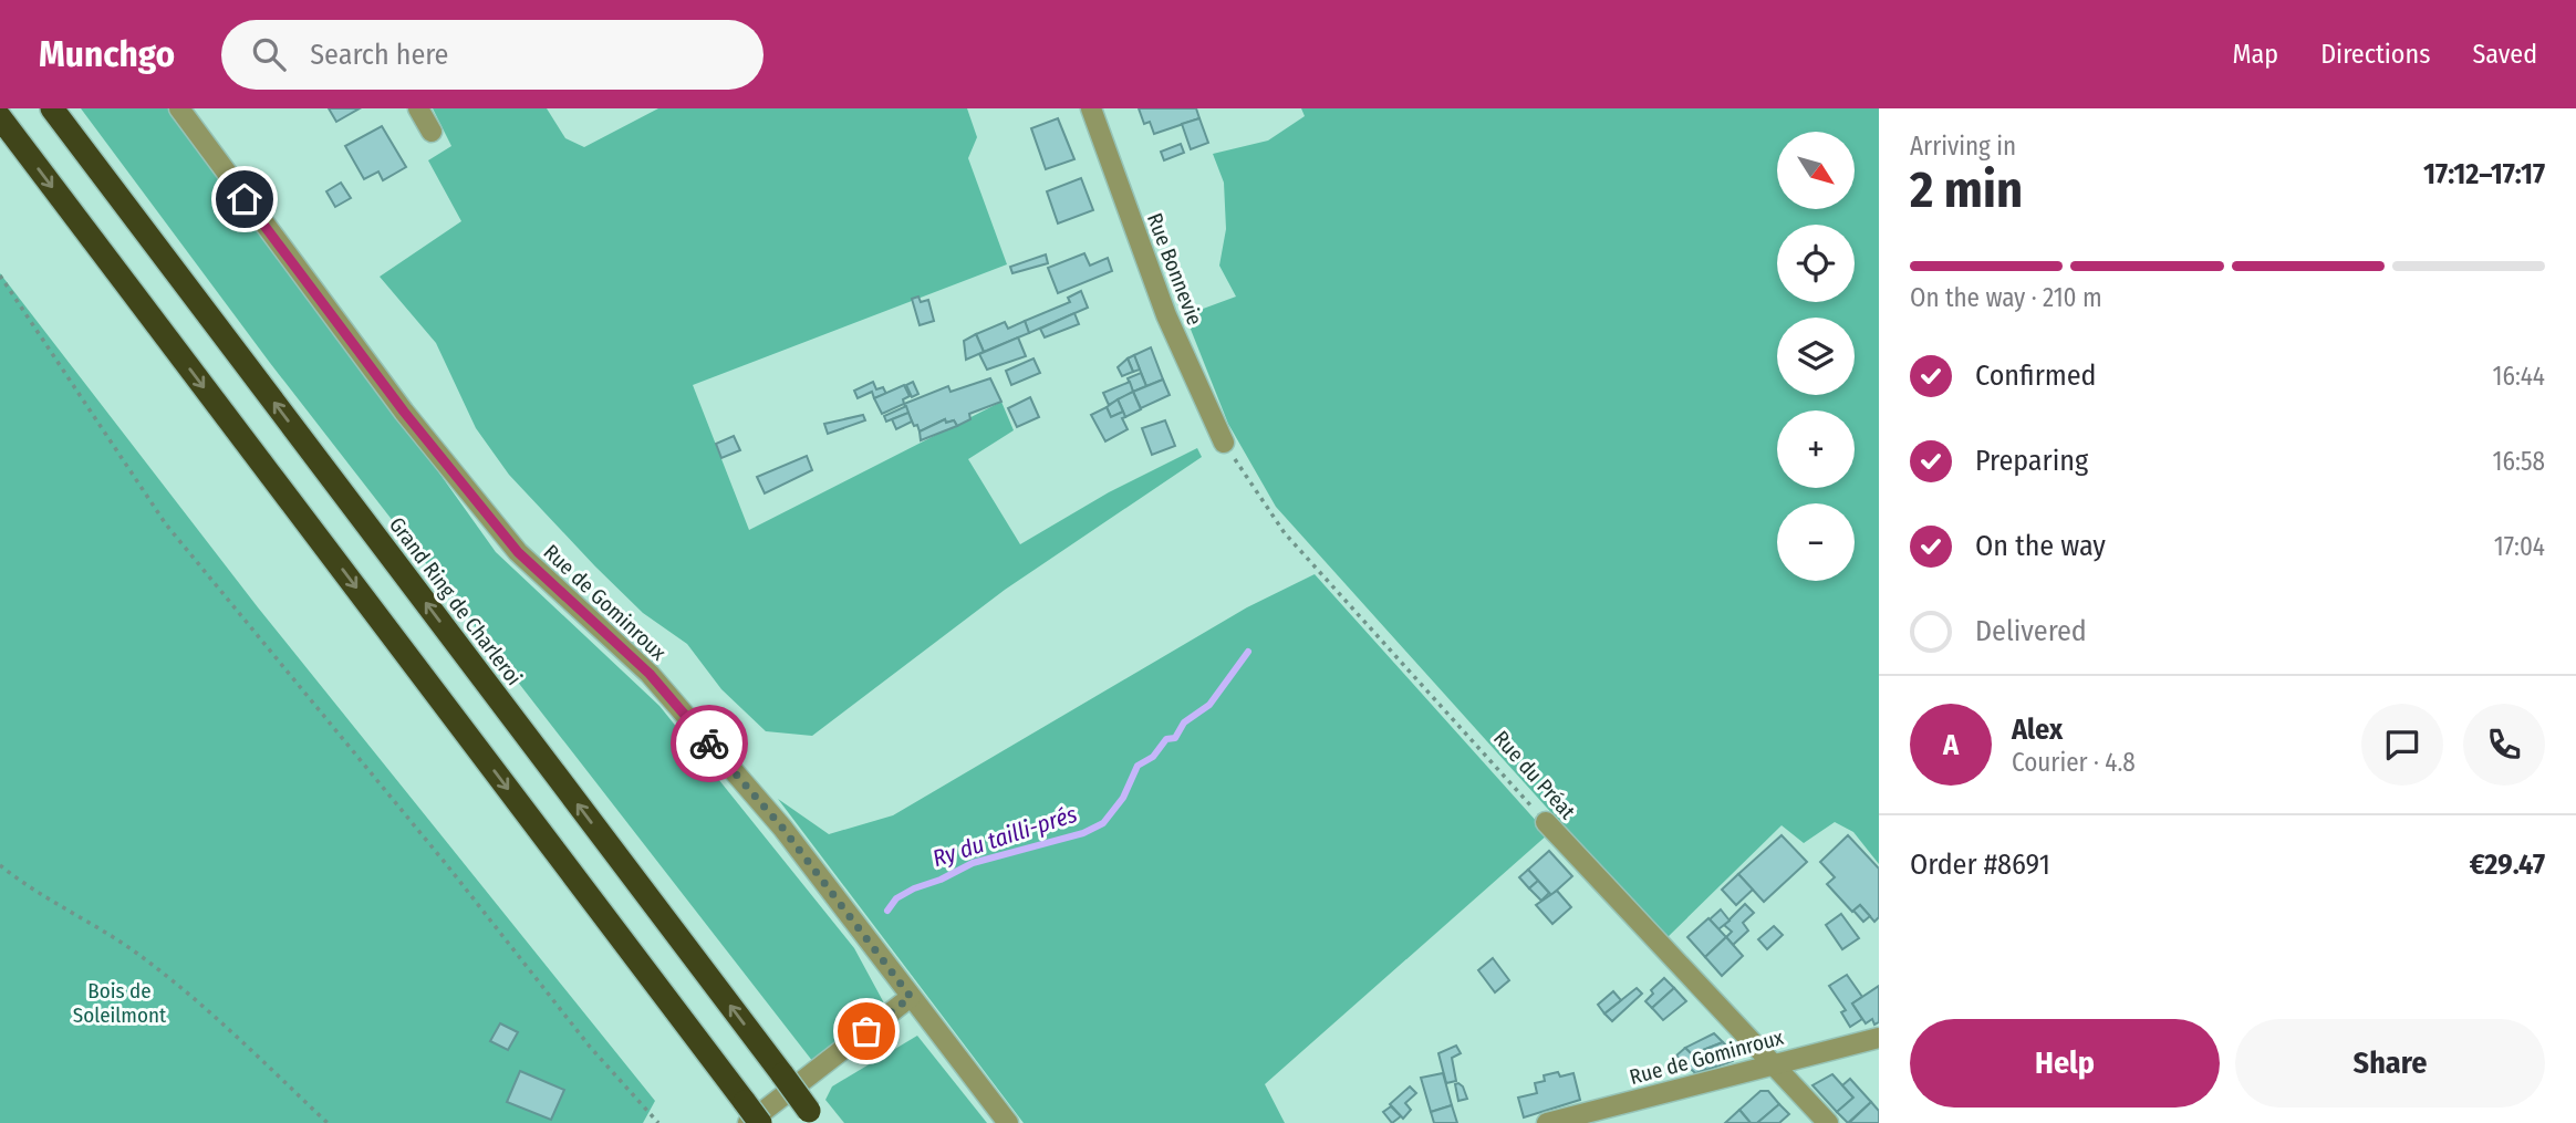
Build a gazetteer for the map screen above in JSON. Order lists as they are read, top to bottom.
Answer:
{
  "streets": {
    "highway": ["Grand Ring de Charleroi"],
    "street": ["Rue Bonnevie", "Rue de Gominroux", "Rue du Préat"]
  },
  "crossings": [
    ["Rue Bonnevie", "Rue du Préat"],
    ["Rue de Gominroux", "Rue du Préat"]
  ],
  "water": ["Ry du tailli-prés"],
  "parks": ["Bois de Soleilmont"],
  "north": "bottom right",
  "page": {
    "header": "Munchgo",
    "search": "Search here",
    "nav": ["Map", "Directions", "Saved"],
    "heading": ["2 min", "Arriving in", "17:12–17:17"],
    "panel": [
      "Alex",
      "Courier · 4.8",
      "Order #8691",
      "€29.47"
    ],
    "map_buttons": ["+", "−"],
    "bar": "On the way · 210 m",
    "list": [
      ["Confirmed", "16:44"],
      ["Preparing", "16:58"],
      ["On the way", "17:04"],
      "Delivered"
    ],
    "round": "A",
    "buttons": ["Help", "Share"]
  }
}
